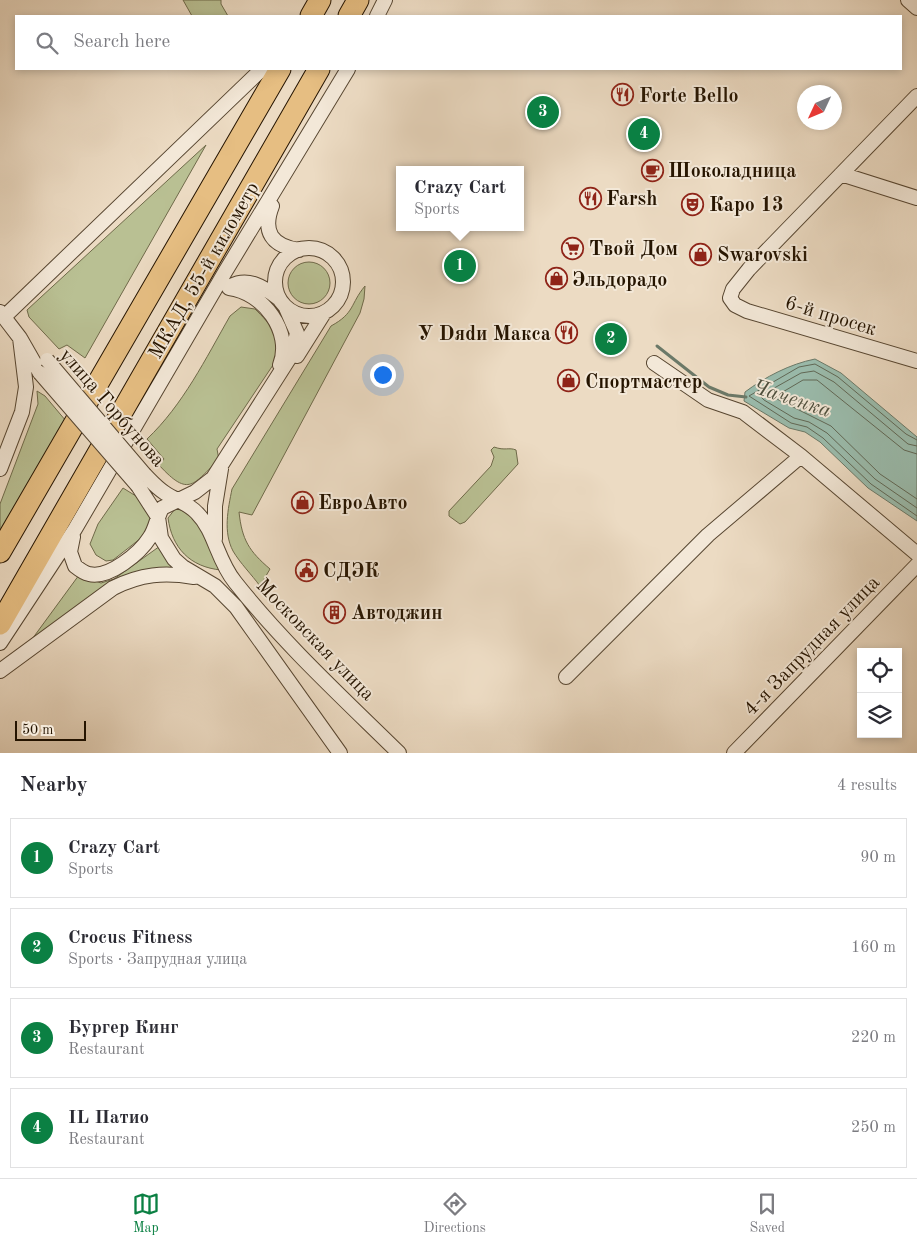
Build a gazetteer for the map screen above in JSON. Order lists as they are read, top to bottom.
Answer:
{
  "streets": {
    "highway": ["МКАД, 55-й километр"],
    "street": [
      "6-й просек",
      "улица Горбунова",
      "Московская улица",
      "4-я Запрудная улица"
    ]
  },
  "crossings": [
    ["улица Горбунова", "Московская улица"]
  ],
  "water": ["Чаченка"],
  "places": {
    "restaurant": ["Forte Bello", "Farsh", "У Dяdи Макса"],
    "cafe": ["Шоколадница"],
    "theatre": ["Каро 13"],
    "supermarket": ["Твой Дом"],
    "shop": [
      "Swarovski",
      "Эльдорадо",
      "Спортмастер",
      "ЕвроАвто"
    ],
    "public building": ["СДЭК"],
    "building": ["Автоджин"]
  },
  "scale_bar": "50 m",
  "north": "bottom left",
  "page": {
    "search": "Search here",
    "pins": [
      "3",
      "4",
      "1",
      "2"
    ],
    "popup": ["Crazy Cart", "Sports"],
    "scale": "50 m",
    "heading": ["Nearby", "4 results"],
    "list": [
      {
        "mark": "1",
        "name": "Crazy Cart",
        "note": "Sports",
        "value": "90 m"
      },
      {
        "mark": "2",
        "name": "Crocus Fitness",
        "note": "Sports · Запрудная улица",
        "value": "160 m"
      },
      {
        "mark": "3",
        "name": "Бургер Кинг",
        "note": "Restaurant",
        "value": "220 m"
      },
      {
        "mark": "4",
        "name": "IL Патио",
        "note": "Restaurant",
        "value": "250 m"
      }
    ],
    "nav": ["Map", "Directions", "Saved"]
  }
}
